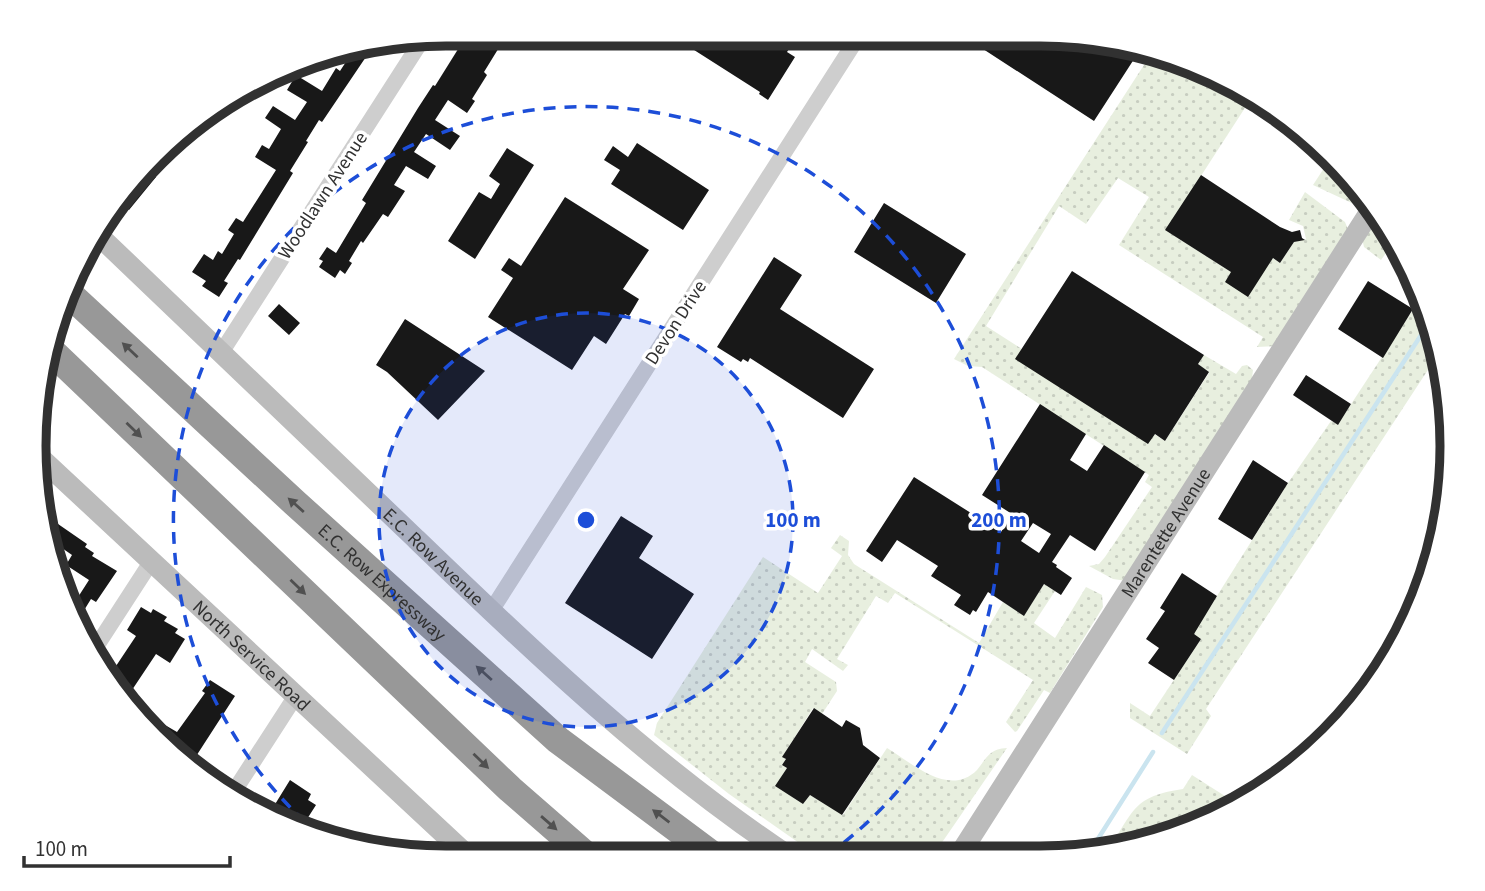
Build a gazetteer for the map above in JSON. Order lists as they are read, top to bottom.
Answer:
{
  "streets": {
    "highway": ["E.C. Row Expressway"],
    "street": [
      "Woodlawn Avenue",
      "Devon Drive",
      "Marentette Avenue",
      "E.C. Row Avenue",
      "North Service Road"
    ]
  },
  "crossings": [
    ["Woodlawn Avenue", "E.C. Row Avenue"],
    ["Devon Drive", "E.C. Row Avenue"]
  ],
  "scale_bar": "100 m",
  "rings": ["100 m", "200 m"]
}
